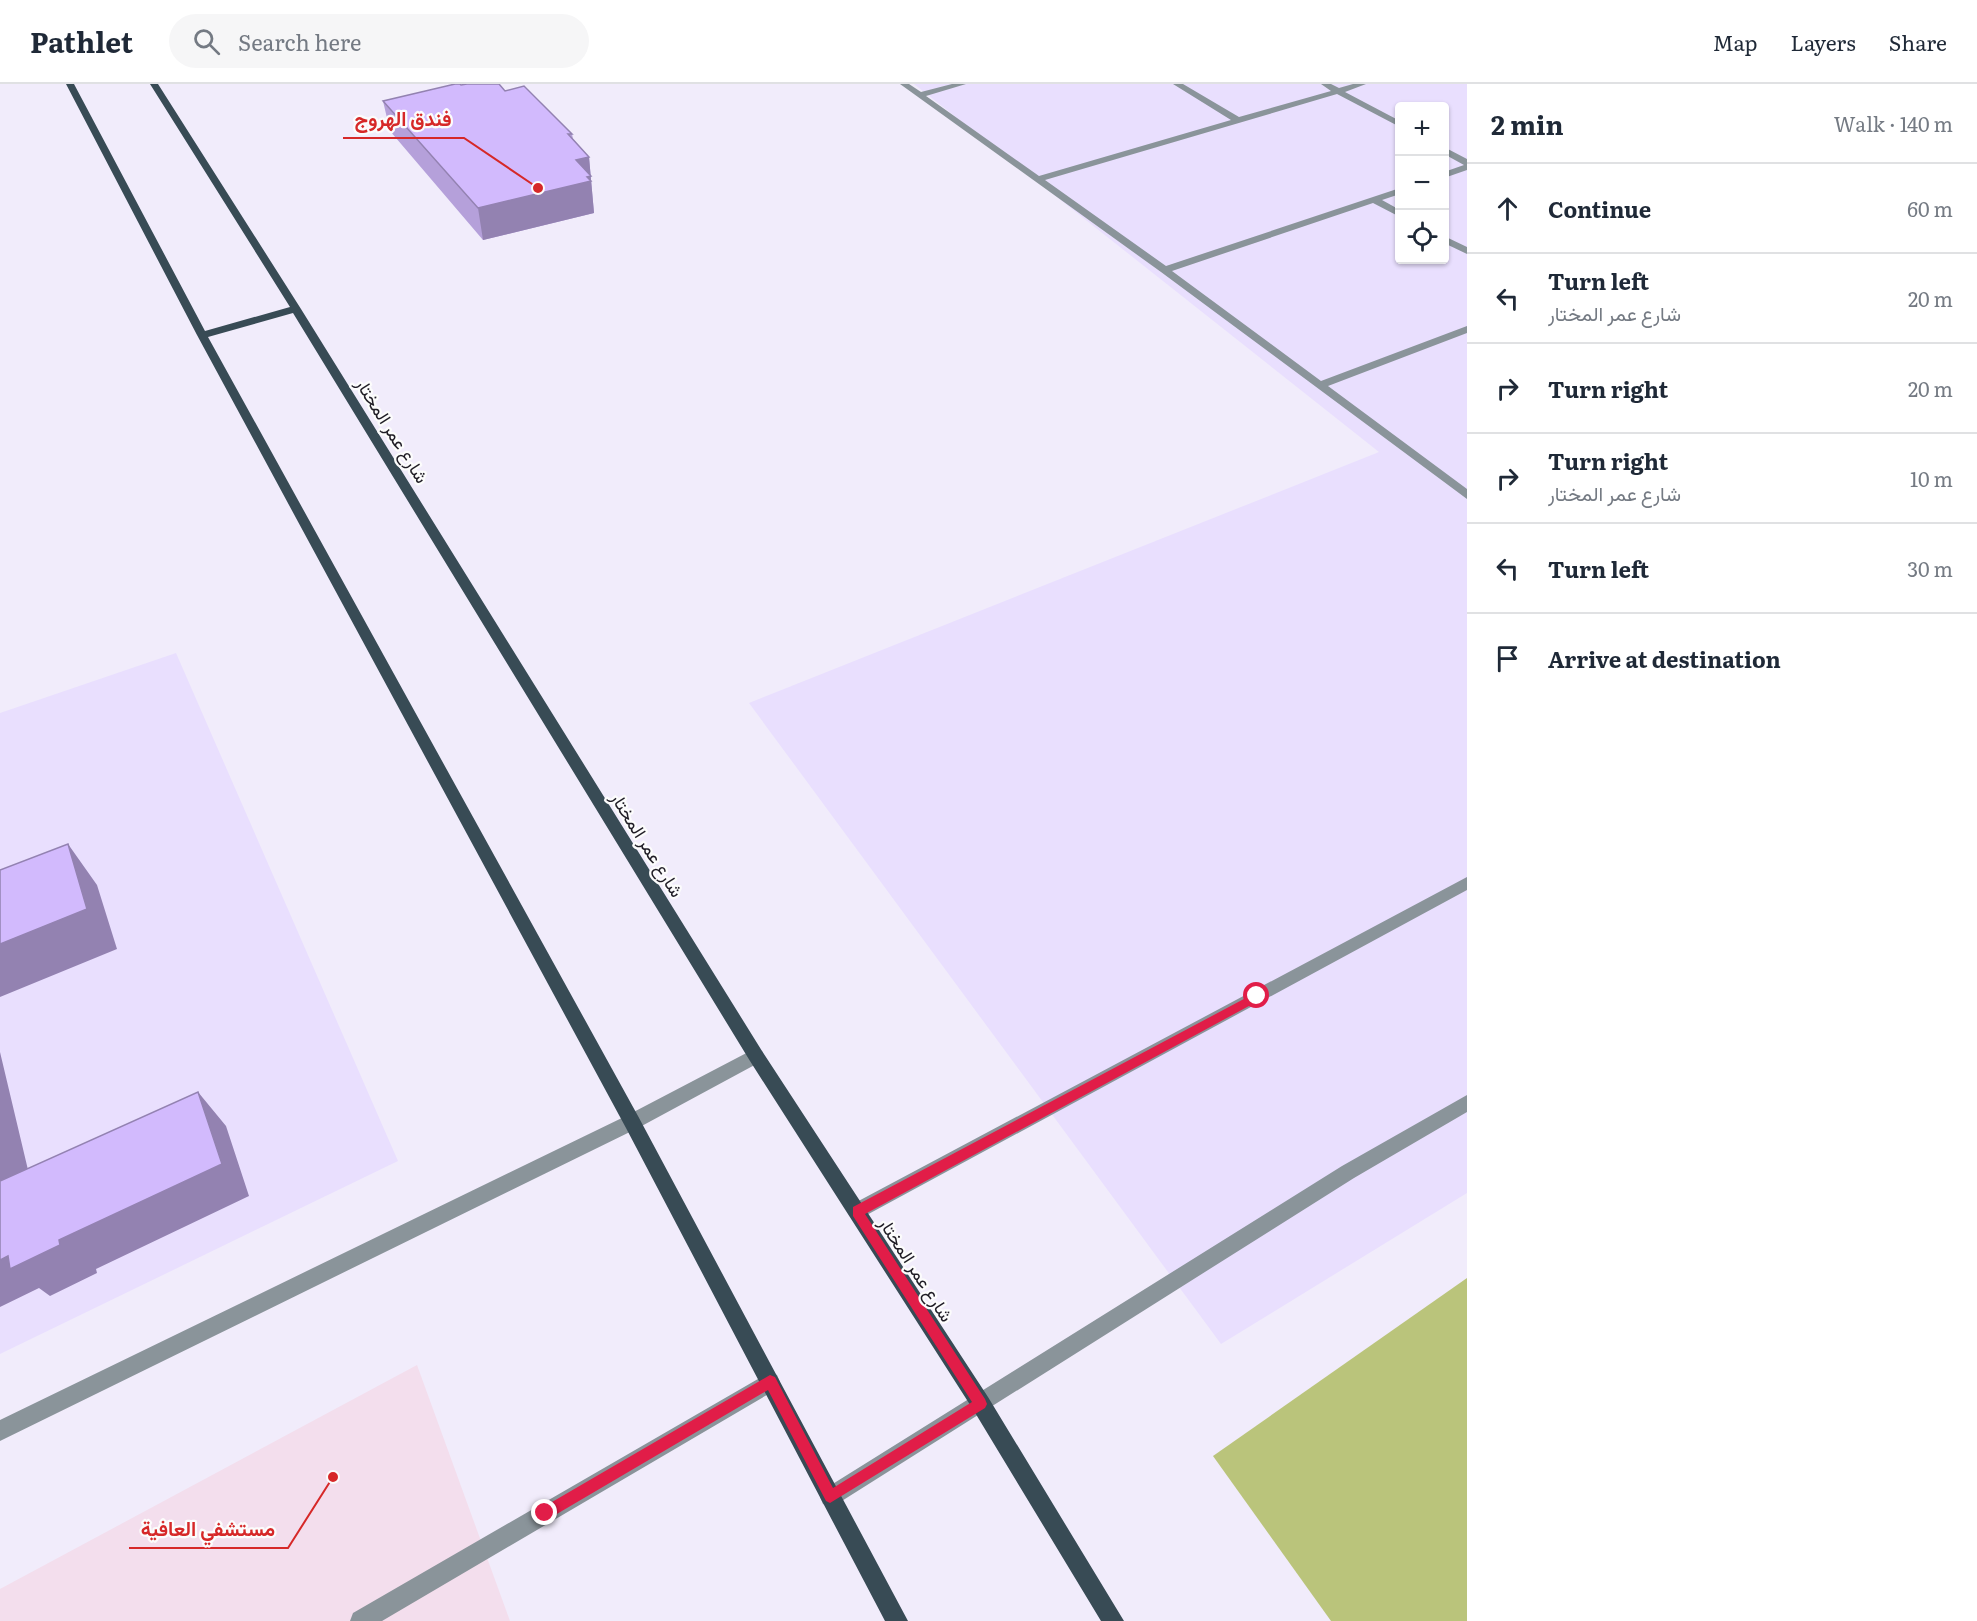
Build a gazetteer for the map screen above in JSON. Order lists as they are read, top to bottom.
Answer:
{
  "streets": {
    "main road": ["شارع عمر المختار"]
  },
  "places": ["فندق الهروج", "مستشفي العافية"],
  "page": {
    "header": "Pathlet",
    "search": "Search here",
    "nav": ["Map", "Layers", "Share"],
    "heading": ["2 min", "Walk · 140 m"],
    "map_buttons": ["+", "−"],
    "list": [
      ["Continue", "60 m"],
      ["Turn left", "شارع عمر المختار", "20 m"],
      ["Turn right", "20 m"],
      ["Turn right", "شارع عمر المختار", "10 m"],
      ["Turn left", "30 m"],
      "Arrive at destination"
    ]
  }
}
